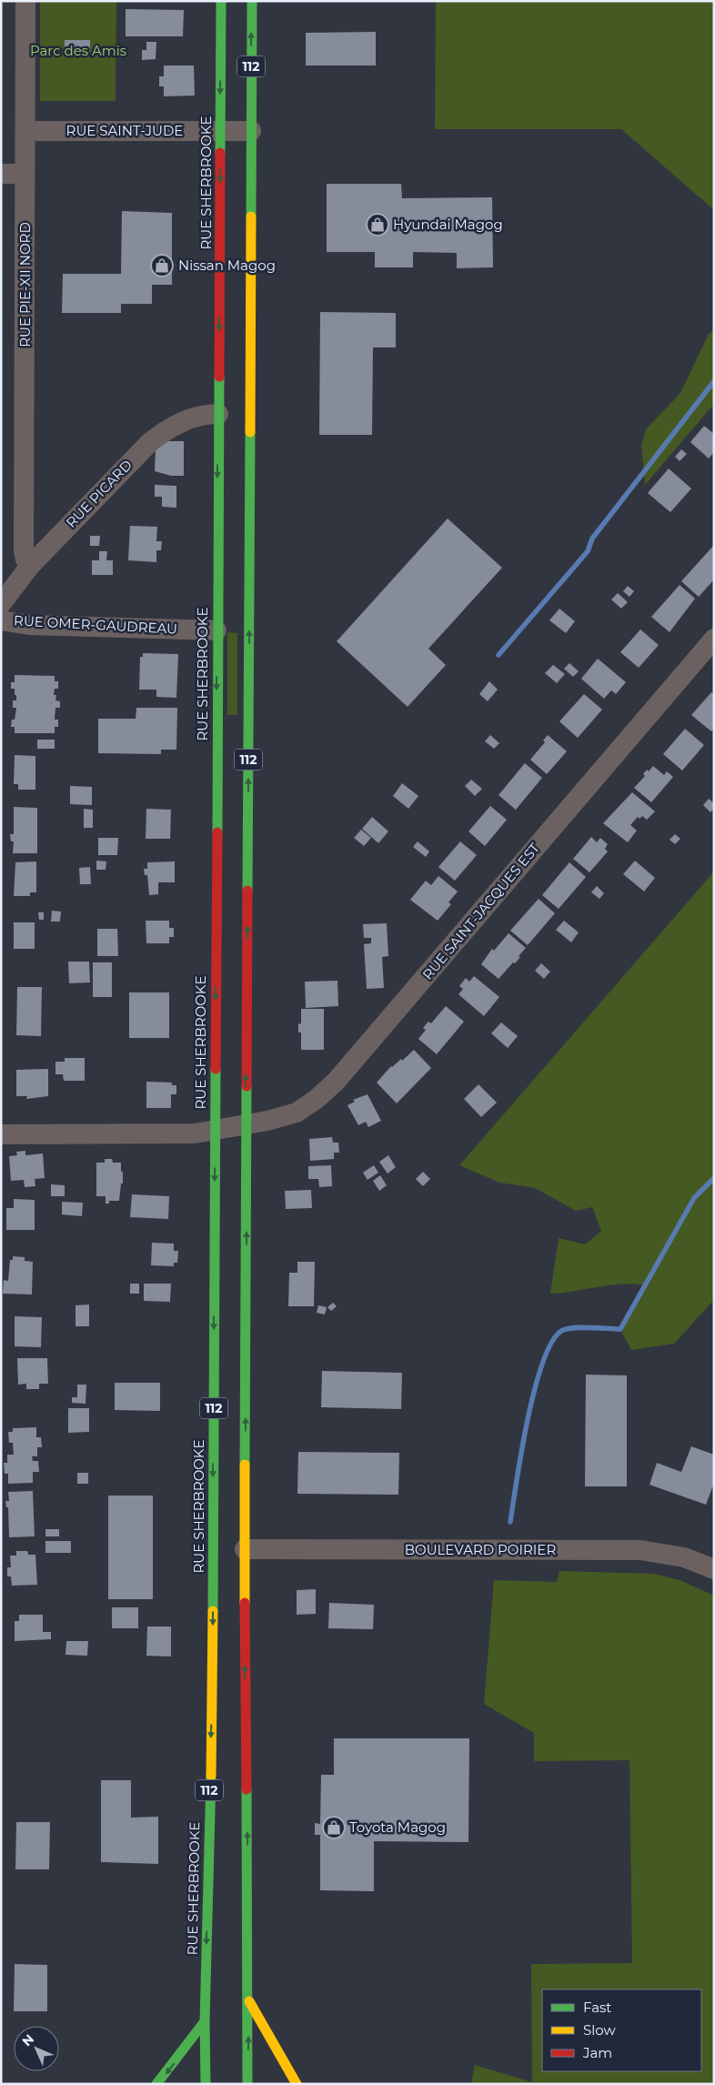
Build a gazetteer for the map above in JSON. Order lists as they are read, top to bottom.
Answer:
{
  "streets": {
    "main road": ["112", "RUE SHERBROOKE"],
    "street": [
      "RUE SAINT-JUDE",
      "RUE PIE-XII NORD",
      "RUE PICARD",
      "RUE OMER-GAUDREAU",
      "RUE SAINT-JACQUES EST",
      "BOULEVARD POIRIER"
    ]
  },
  "crossings": [
    ["112", "RUE SAINT-JUDE"],
    ["112", "RUE SAINT-JACQUES EST"],
    ["112", "BOULEVARD POIRIER"],
    ["RUE SAINT-JUDE", "RUE SHERBROOKE"],
    ["RUE SAINT-JUDE", "RUE PIE-XII NORD"],
    ["RUE SHERBROOKE", "RUE PICARD"],
    ["RUE SHERBROOKE", "RUE OMER-GAUDREAU"],
    ["RUE SHERBROOKE", "RUE SAINT-JACQUES EST"],
    ["RUE PIE-XII NORD", "RUE PICARD"]
  ],
  "parks": ["Parc des Amis"],
  "places": {
    "shop": ["Hyundai Magog", "Nissan Magog", "Toyota Magog"]
  },
  "legend": ["Fast", "Slow", "Jam"],
  "north": "top left"
}
